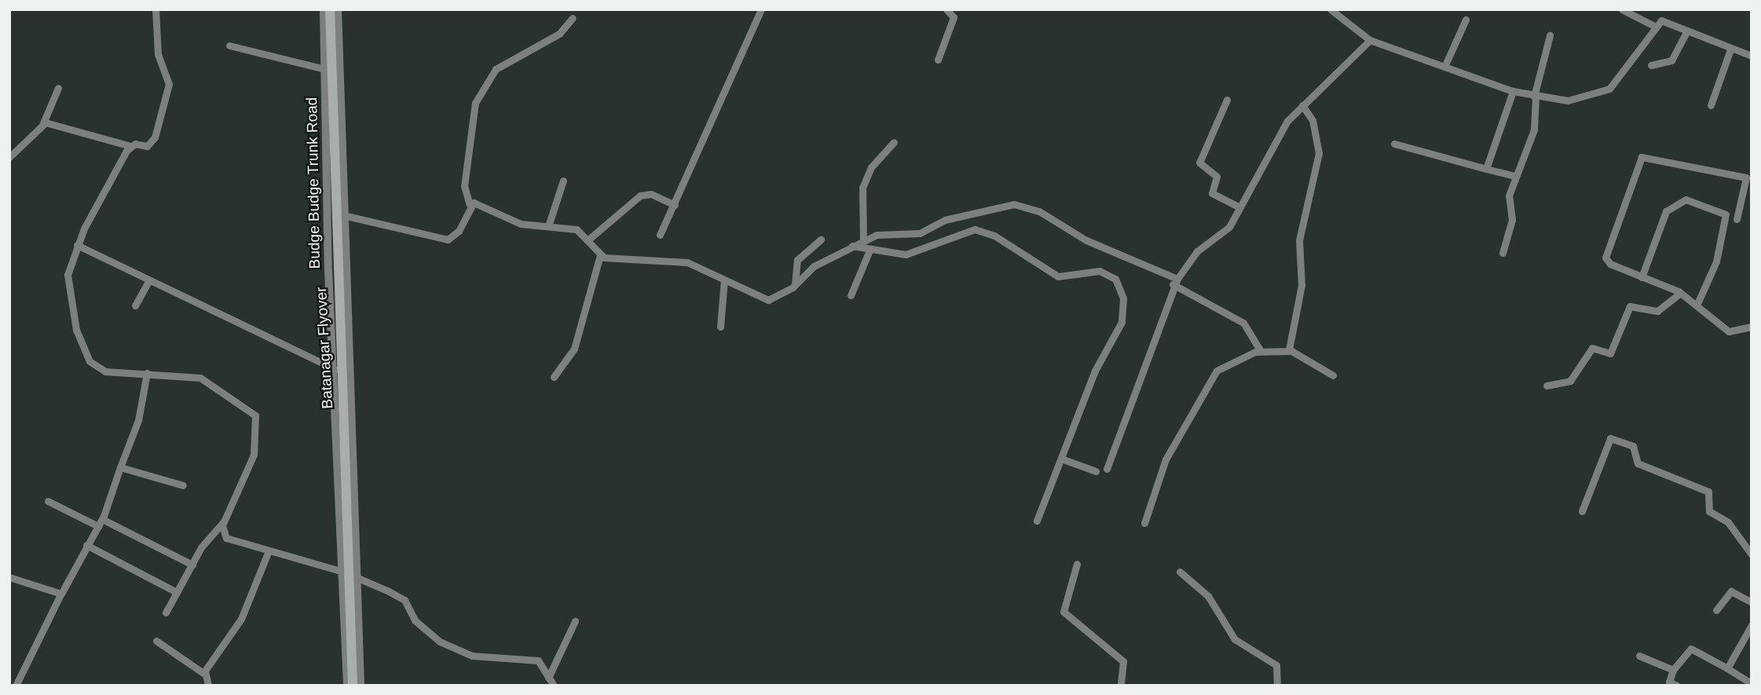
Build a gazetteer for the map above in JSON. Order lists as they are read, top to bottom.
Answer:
{
  "streets": {
    "main road": ["Batanagar Flyover"],
    "street": ["Budge Budge Trunk Road"]
  }
}
